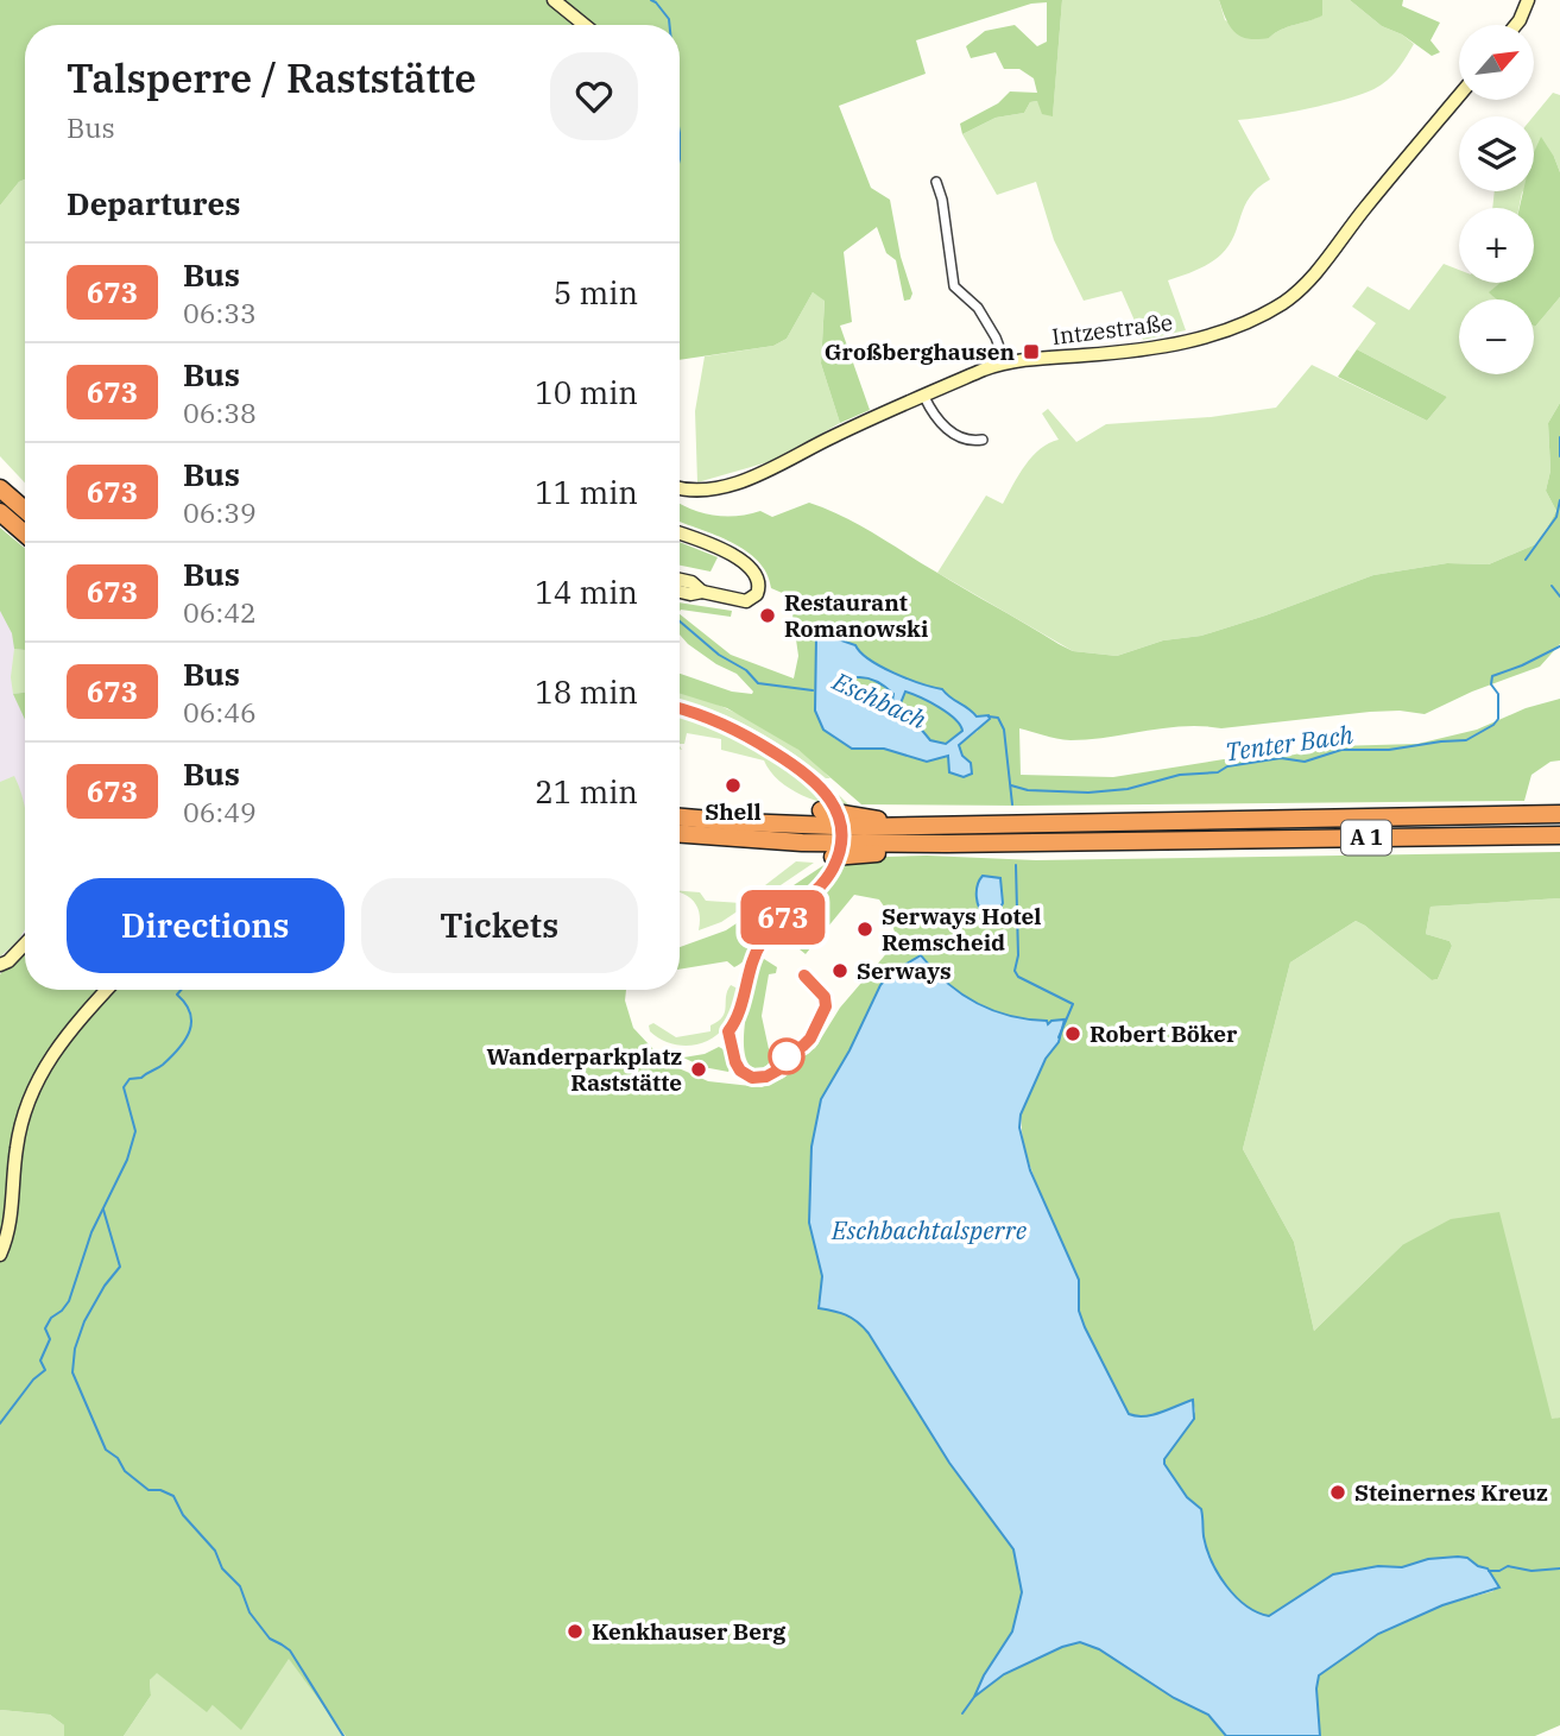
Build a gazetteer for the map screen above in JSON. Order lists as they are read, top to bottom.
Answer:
{
  "streets": {
    "highway": ["A 1"],
    "main road": ["Intzestraße"]
  },
  "water": ["Eschbach", "Tenter Bach", "Eschbachtalsperre"],
  "places": {
    "transit": ["Großberghausen"],
    "other": [
      "Restaurant Romanowski",
      "Shell",
      "Serways Hotel Remscheid",
      "Serways",
      "Robert Böker",
      "Wanderparkplatz Raststätte",
      "Steinernes Kreuz",
      "Kenkhauser Berg"
    ]
  },
  "lines": ["bus line 673"],
  "north": "top right",
  "page": {
    "on_map": "673",
    "map_buttons": ["+", "−"],
    "heading": [
      ["Talsperre / Raststätte", "Bus"],
      "Departures"
    ],
    "list": [
      {
        "mark": "673",
        "name": "Bus",
        "note": "06:33",
        "value": "5 min"
      },
      {
        "mark": "673",
        "name": "Bus",
        "note": "06:38",
        "value": "10 min"
      },
      {
        "mark": "673",
        "name": "Bus",
        "note": "06:39",
        "value": "11 min"
      },
      {
        "mark": "673",
        "name": "Bus",
        "note": "06:42",
        "value": "14 min"
      },
      {
        "mark": "673",
        "name": "Bus",
        "note": "06:46",
        "value": "18 min"
      },
      {
        "mark": "673",
        "name": "Bus",
        "note": "06:49",
        "value": "21 min"
      }
    ],
    "buttons": ["Directions", "Tickets"]
  }
}
